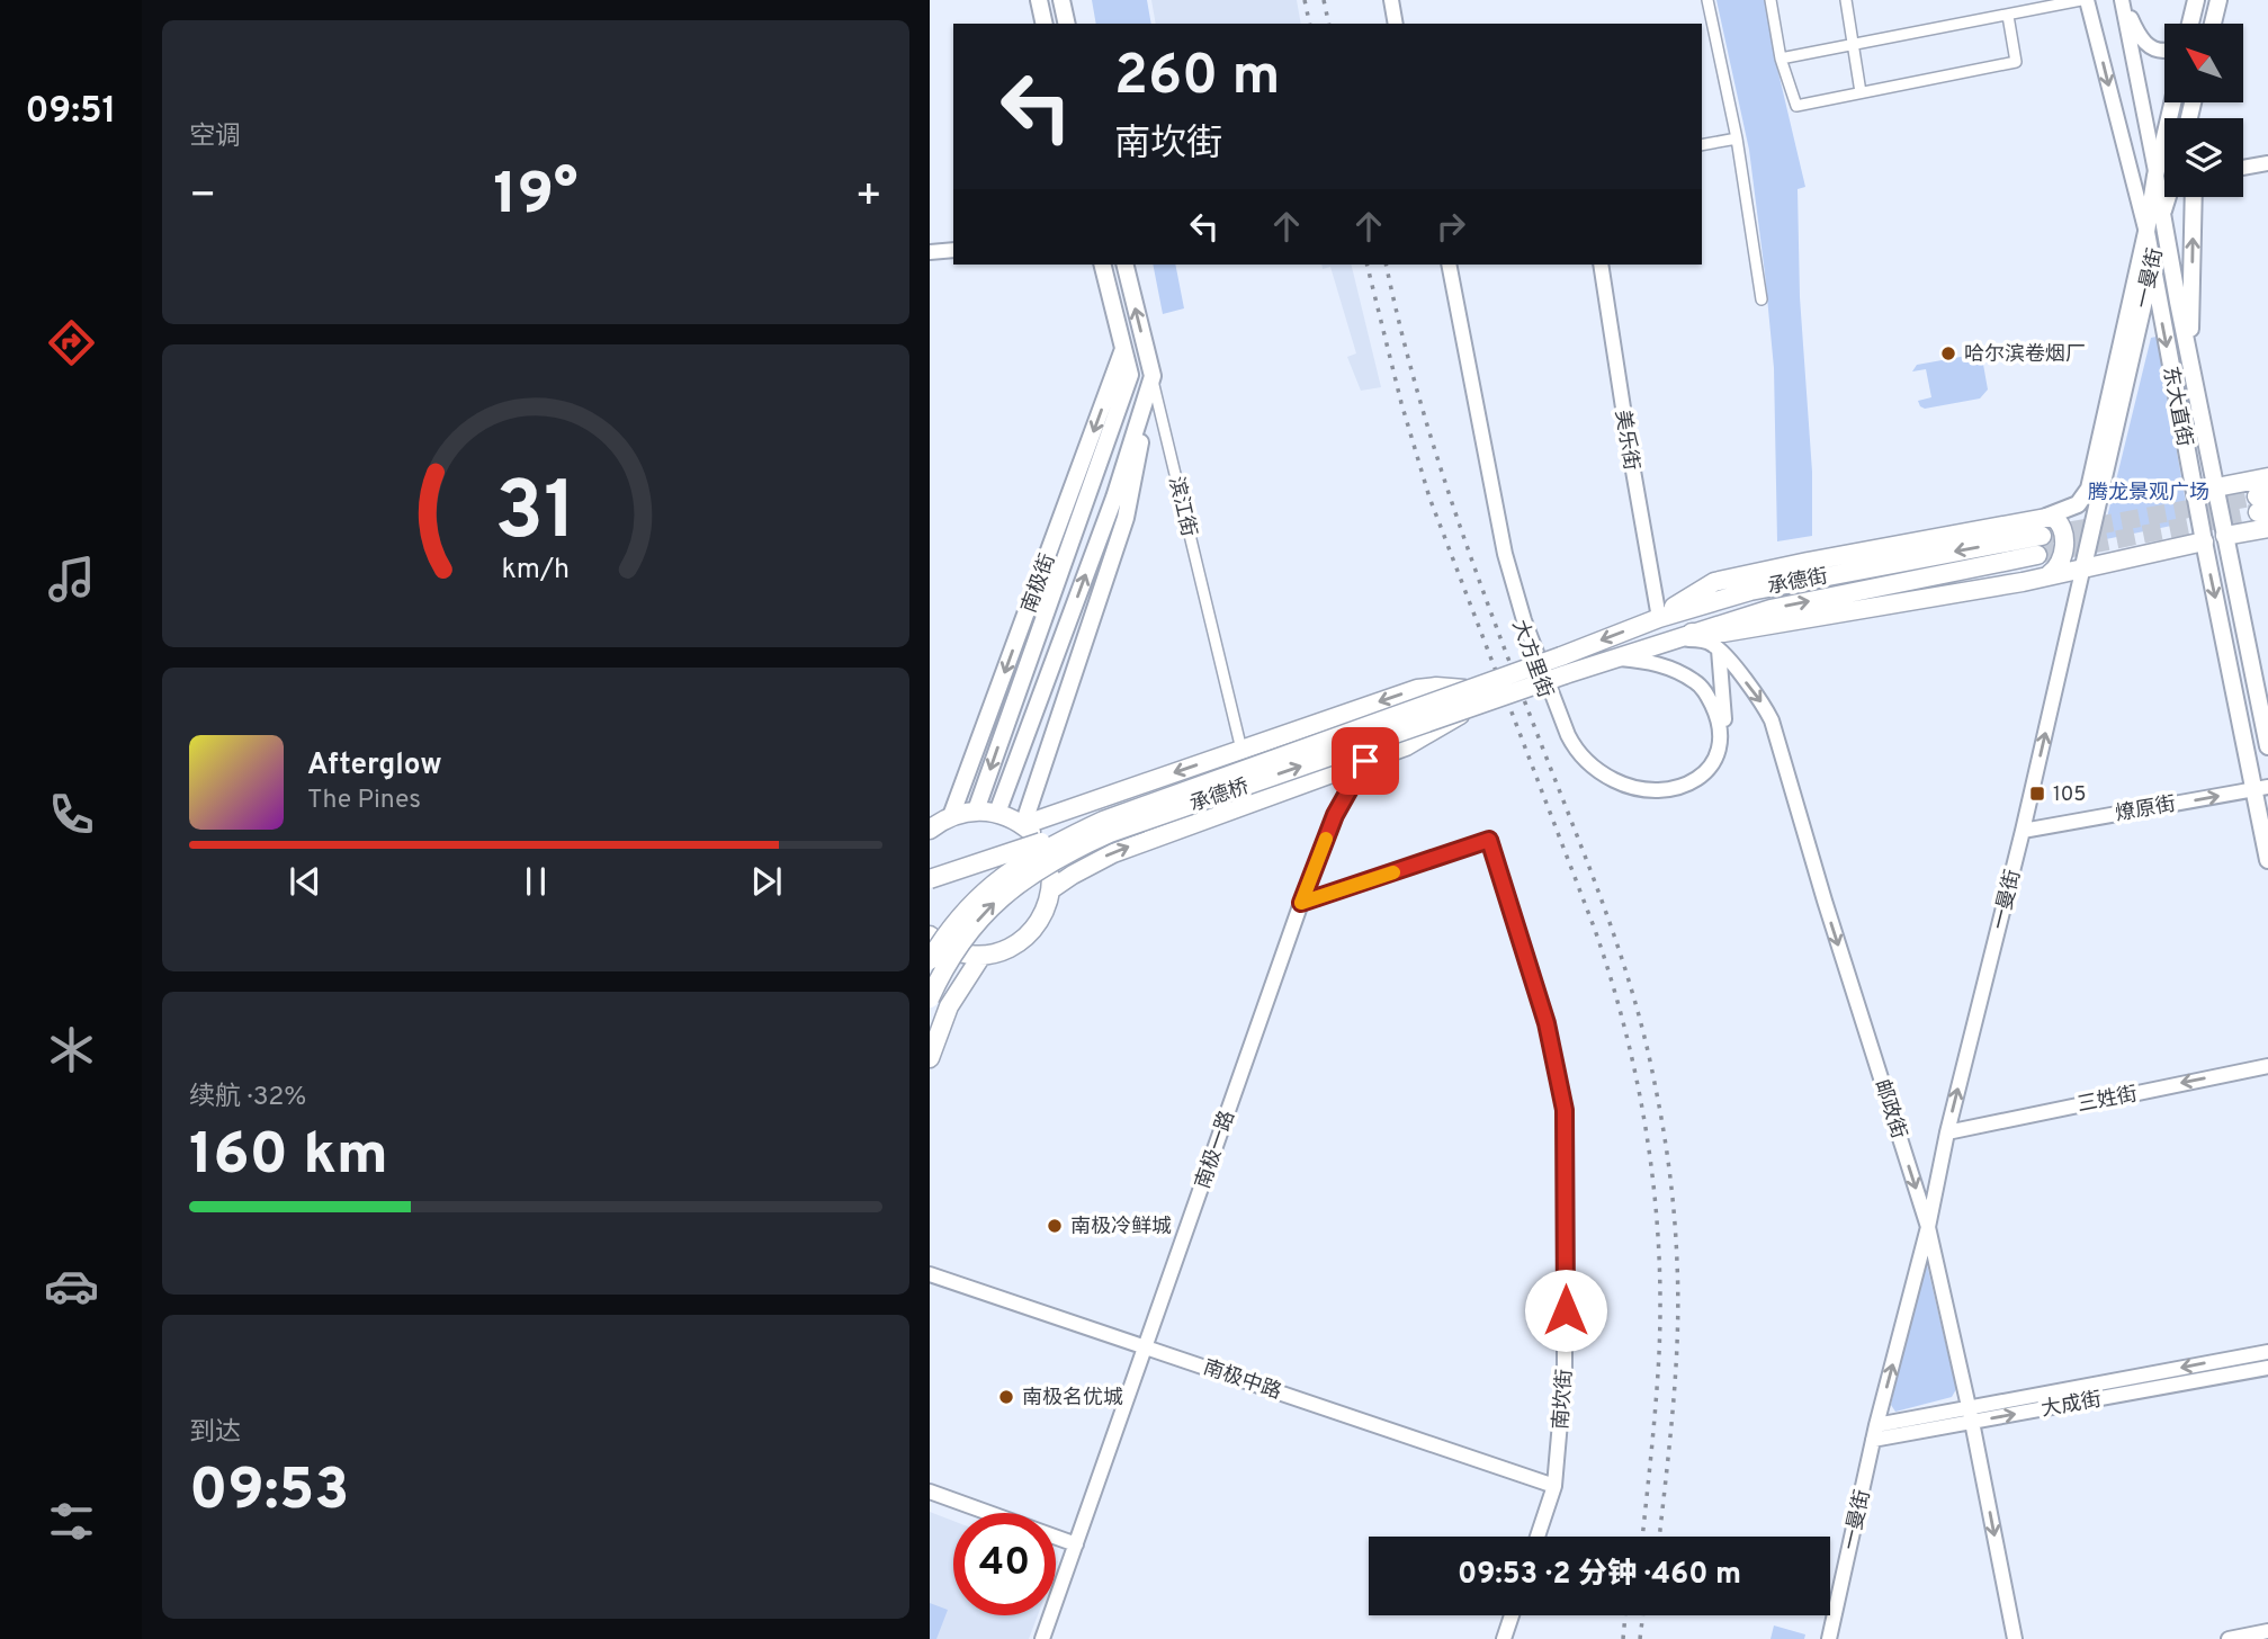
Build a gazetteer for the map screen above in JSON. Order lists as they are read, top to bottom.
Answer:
{
  "streets": {
    "highway": ["承德街", "承德桥"],
    "main road": [
      "一曼街",
      "东大直街",
      "滨江街",
      "南极街"
    ],
    "street": [
      "美乐街",
      "大方里街",
      "燎原街",
      "三姓街",
      "邮政街",
      "南极一路",
      "南极中路",
      "南坎街",
      "大成街"
    ]
  },
  "crossings": [
    ["一曼街", "东大直街"],
    ["一曼街", "燎原街"],
    ["一曼街", "三姓街"],
    ["一曼街", "邮政街"],
    ["一曼街", "大成街"],
    ["东大直街", "燎原街"],
    ["美乐街", "承德街"],
    ["承德街", "大方里街"],
    ["承德街", "承德桥"],
    ["大方里街", "邮政街"],
    ["邮政街", "大成街"],
    ["南极一路", "南极中路"],
    ["南极一路", "南坎街"],
    ["南极中路", "南坎街"]
  ],
  "one_way": [
    "一曼街",
    "东大直街",
    "燎原街",
    "三姓街",
    "邮政街"
  ],
  "parks": ["腾龙景观广场"],
  "places": {
    "other": ["哈尔滨卷烟厂", "南极冷鲜城", "南极名优城"],
    "transit": ["105"]
  },
  "north": "top left",
  "page": {
    "tabs": "09:51",
    "tile": [
      "空调",
      ["续航 · 32%", "160 km"],
      ["到达", "09:53"]
    ],
    "turn": ["260 m", "南坎街"],
    "heat": ["−", "19°", "+"],
    "song": ["Afterglow", "The Pines"],
    "limit": "40",
    "trip": "09:53 · 2 分钟 · 460 m",
    "gauge": ["31", "km/h"]
  }
}
